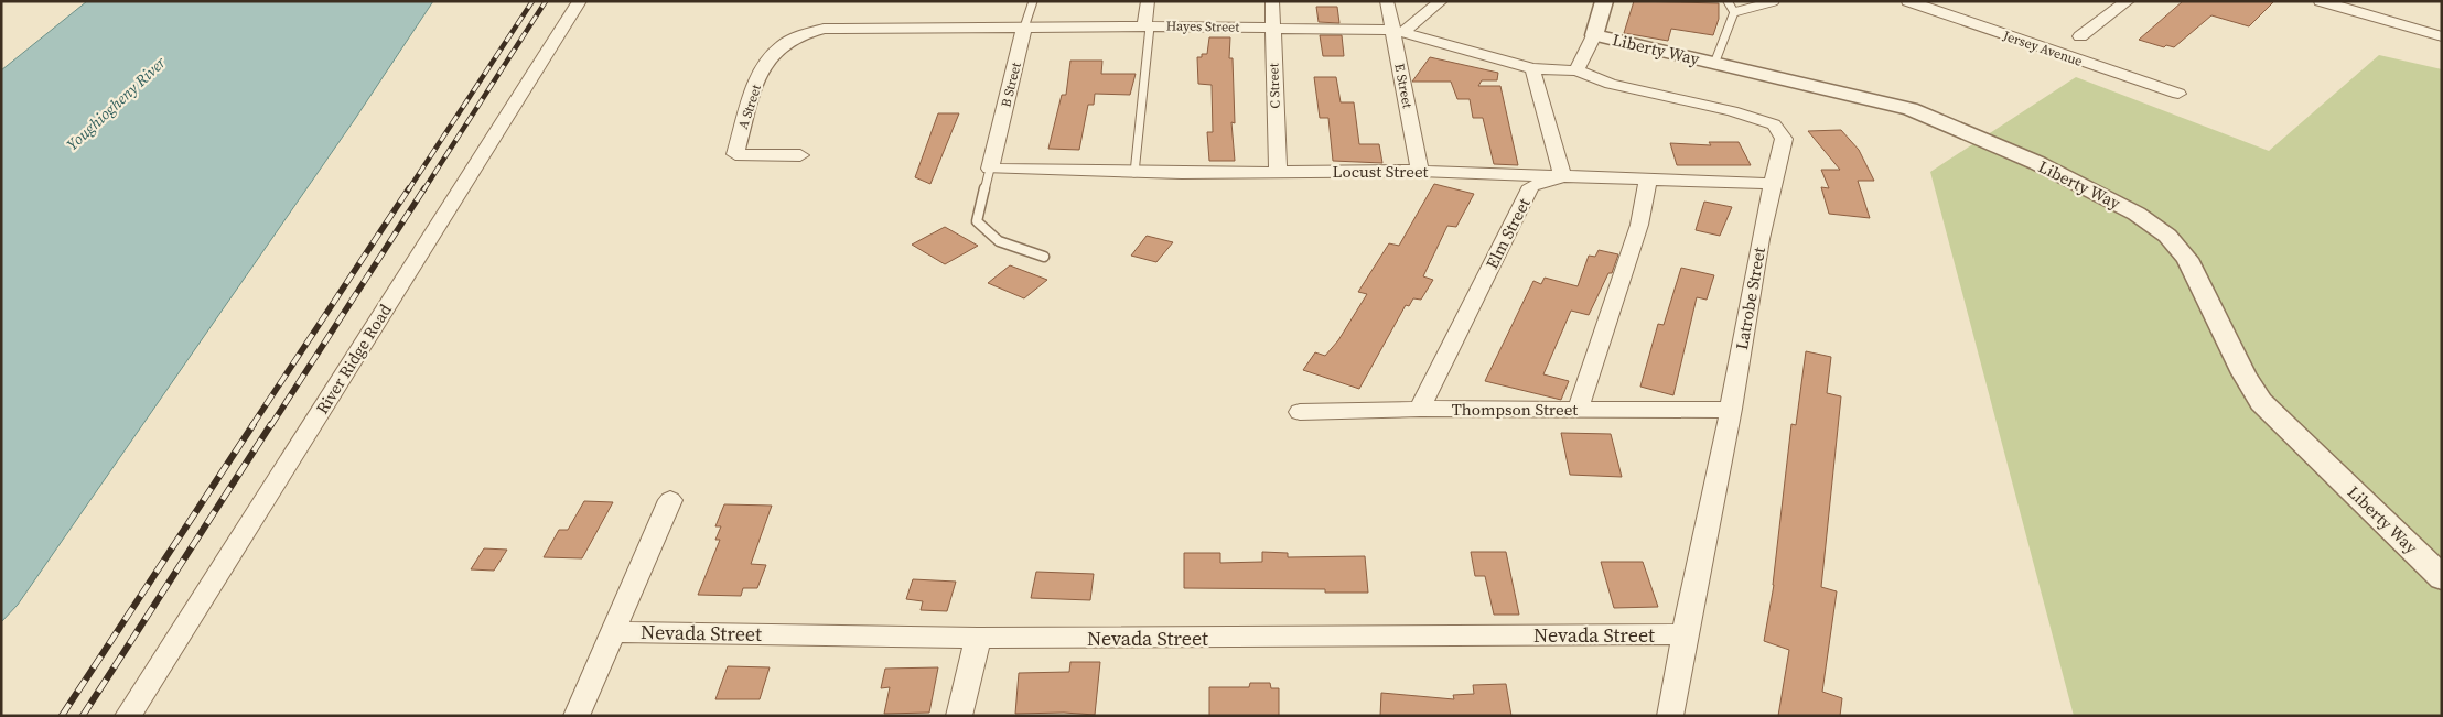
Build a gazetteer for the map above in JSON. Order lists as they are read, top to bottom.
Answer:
{
  "streets": {
    "street": [
      "Hayes Street",
      "Jersey Avenue",
      "Liberty Way",
      "B Street",
      "C Street",
      "E Street",
      "A Street",
      "Locust Street",
      "Elm Street",
      "Latrobe Street",
      "River Ridge Road",
      "Thompson Street",
      "Nevada Street"
    ]
  },
  "crossings": [
    ["Hayes Street", "B Street"],
    ["Hayes Street", "C Street"],
    ["Hayes Street", "E Street"],
    ["Hayes Street", "A Street"],
    ["Hayes Street", "Latrobe Street"],
    ["B Street", "Locust Street"],
    ["C Street", "Locust Street"],
    ["E Street", "Locust Street"],
    ["Locust Street", "Elm Street"],
    ["Locust Street", "Latrobe Street"],
    ["Elm Street", "Thompson Street"],
    ["Latrobe Street", "Thompson Street"],
    ["Latrobe Street", "Nevada Street"]
  ],
  "water": ["Youghiogheny River"]
}
